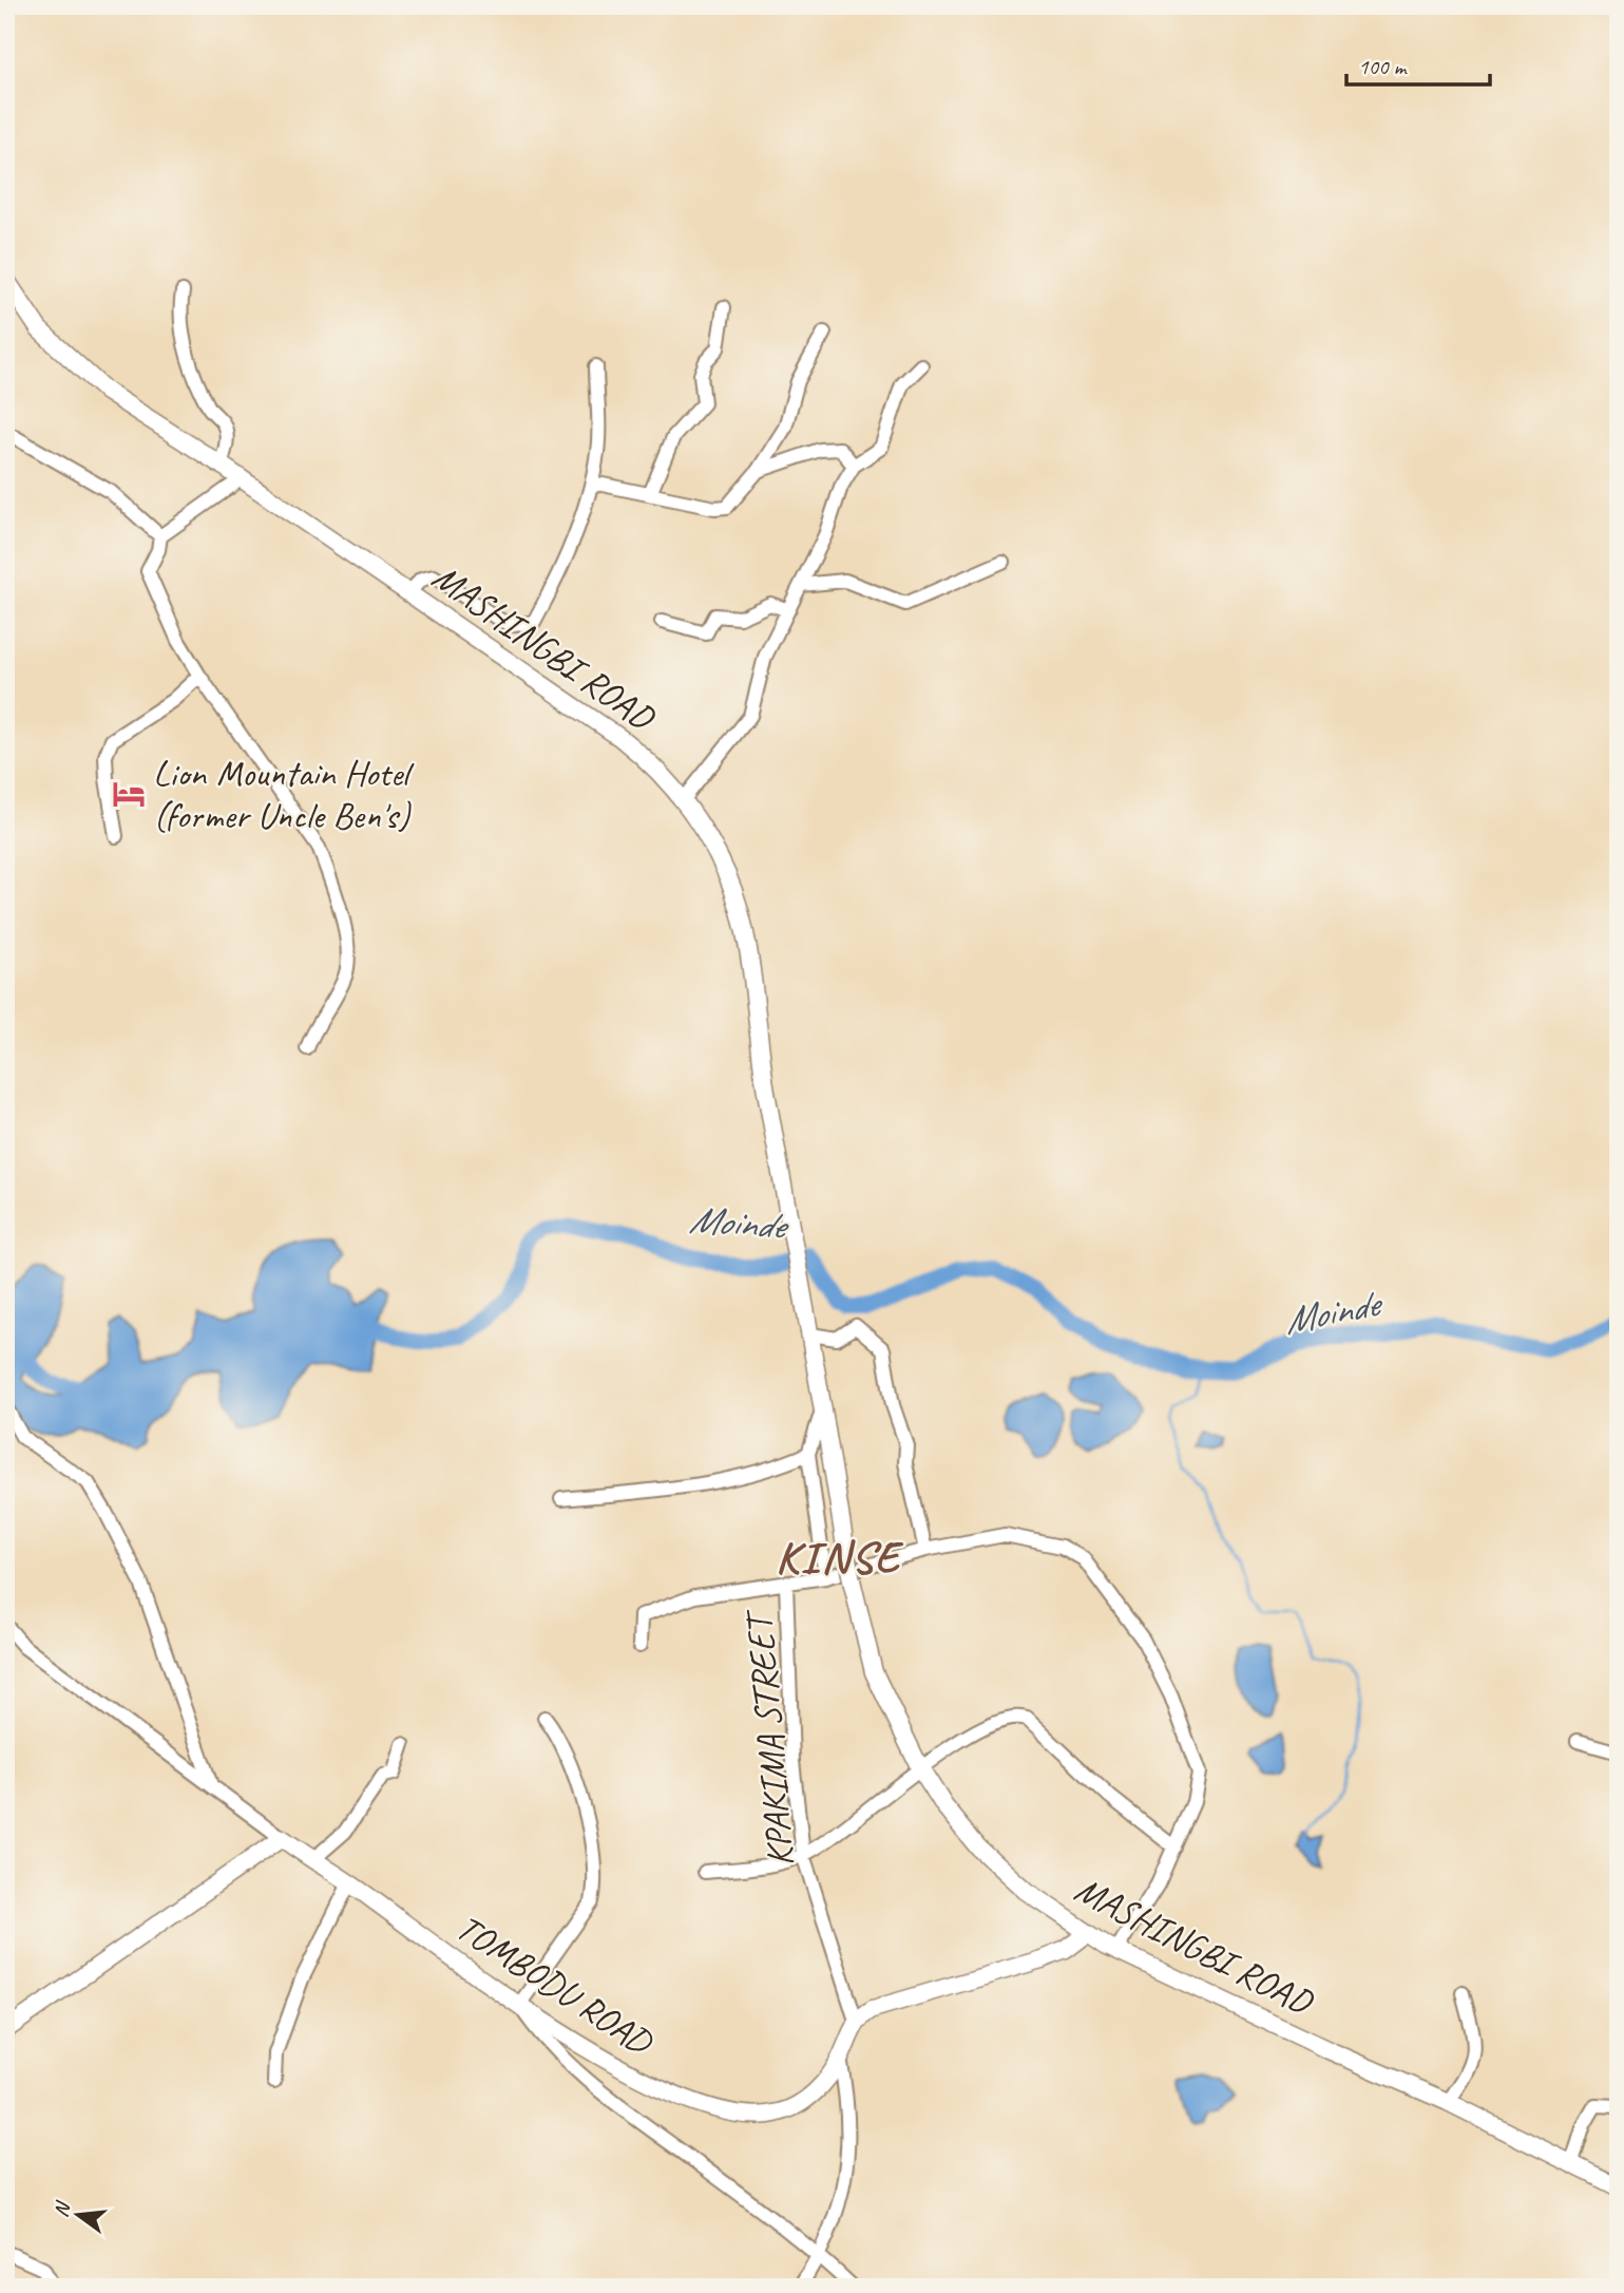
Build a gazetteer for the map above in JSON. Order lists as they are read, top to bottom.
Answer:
{
  "streets": {
    "main road": ["MASHINGBI ROAD", "TOMBODU ROAD"],
    "street": ["KPAKIMA STREET"]
  },
  "crossings": [
    ["KPAKIMA STREET", "TOMBODU ROAD"]
  ],
  "districts": ["KINSE"],
  "water": ["Moinde"],
  "places": {
    "hotel": ["Lion Mountain Hotel (former Uncle Ben's)"]
  },
  "scale_bar": "100 m",
  "north": "left"
}
